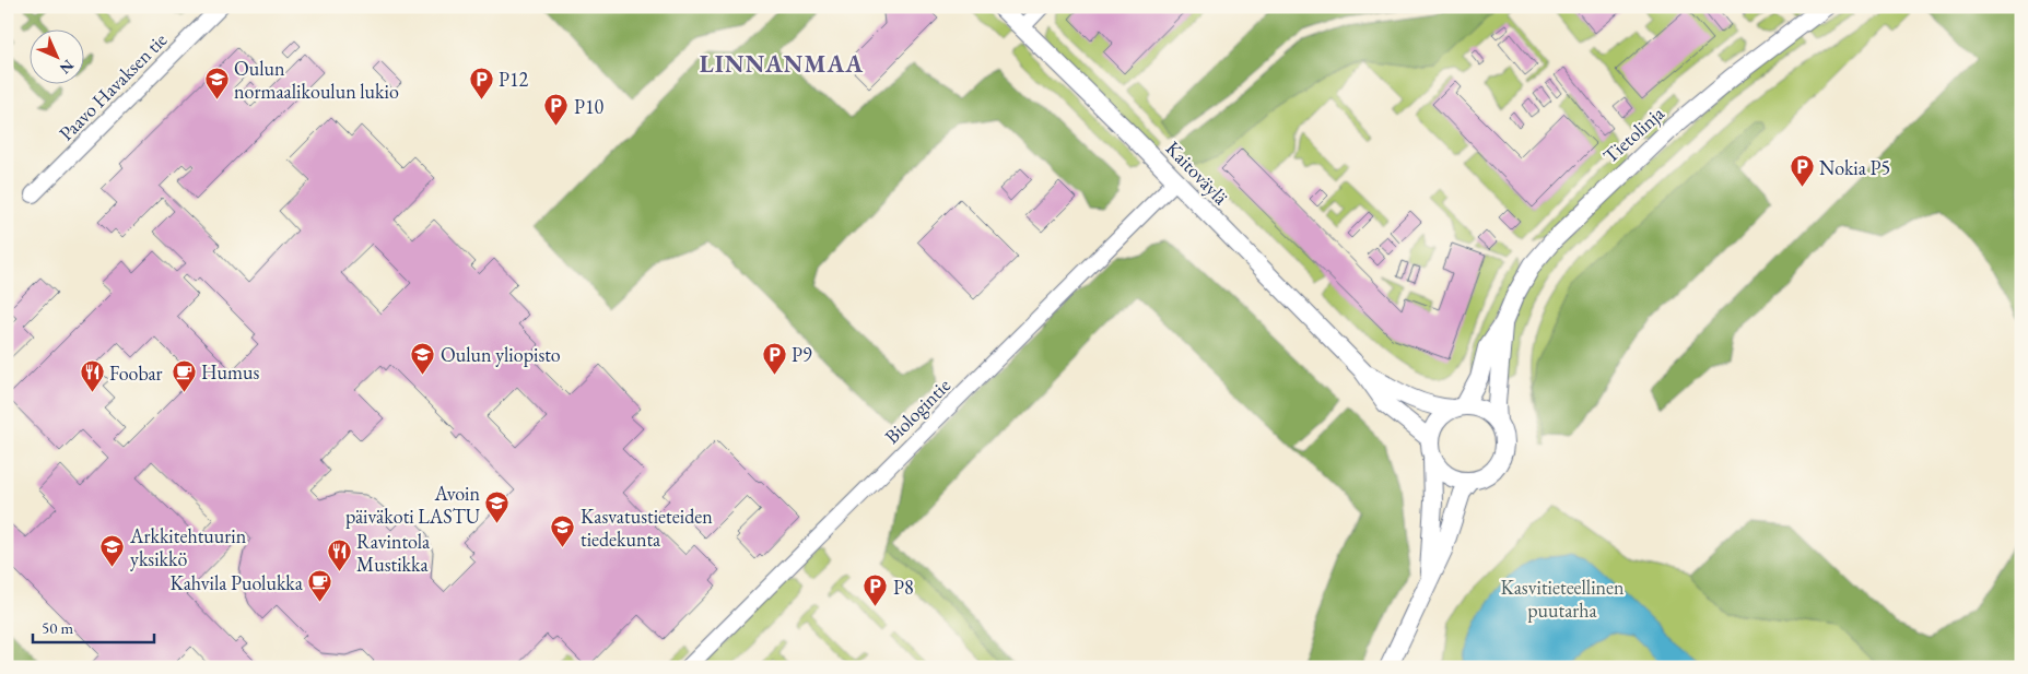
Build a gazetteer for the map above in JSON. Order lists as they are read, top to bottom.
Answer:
{
  "streets": {
    "street": [
      "Paavo Havaksen tie",
      "Tietolinja",
      "Kaitoväylä",
      "Biologintie"
    ]
  },
  "crossings": [
    ["Tietolinja", "Kaitoväylä"],
    ["Kaitoväylä", "Biologintie"]
  ],
  "districts": ["LINNANMAA"],
  "parks": ["Kasvitieteellinen puutarha"],
  "places": {
    "school or university": [
      "Oulun normaalikoulun lukio",
      "Oulun yliopisto",
      "Avoin päiväkoti LASTU",
      "Kasvatustieteiden tiedekunta",
      "Arkkitehtuurin yksikkö"
    ],
    "parking": [
      "P12",
      "P10",
      "Nokia P5",
      "P9",
      "P8"
    ],
    "cafe": ["Humus", "Kahvila Puolukka"],
    "restaurant": ["Foobar", "Ravintola Mustikka"]
  },
  "scale_bar": "50 m",
  "north": "bottom right"
}
